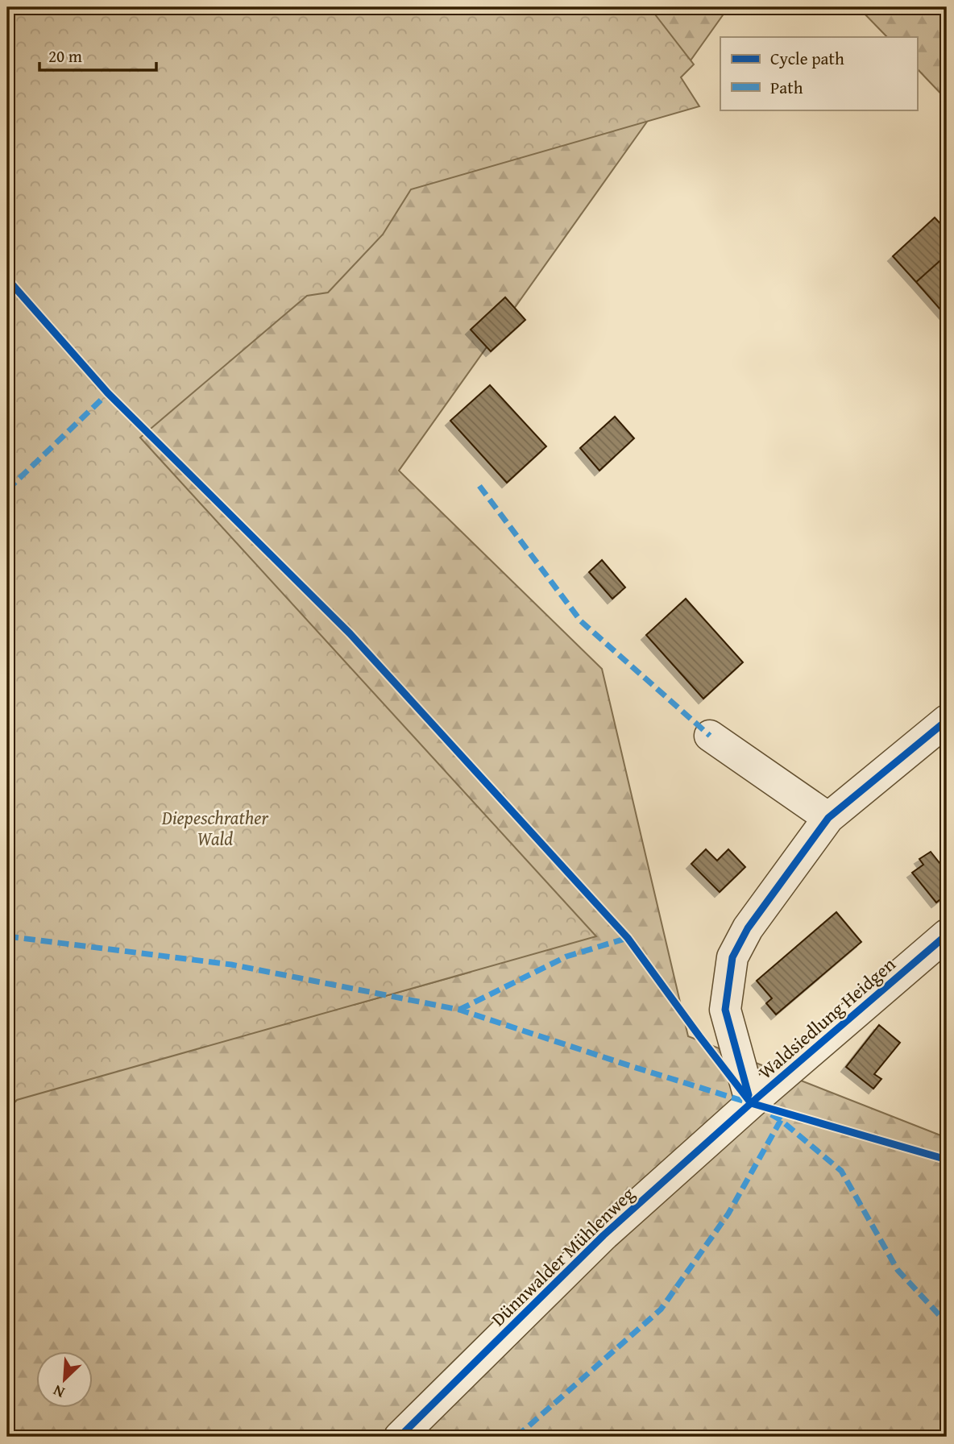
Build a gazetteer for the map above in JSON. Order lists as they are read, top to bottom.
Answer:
{
  "streets": {
    "street": ["Waldsiedlung Heidgen", "Dünnwalder Mühlenweg"]
  },
  "crossings": [
    ["Waldsiedlung Heidgen", "Dünnwalder Mühlenweg"]
  ],
  "parks": ["Diepeschrather Wald"],
  "legend": ["Cycle path", "Path"],
  "scale_bar": "20 m",
  "north": "bottom left"
}
